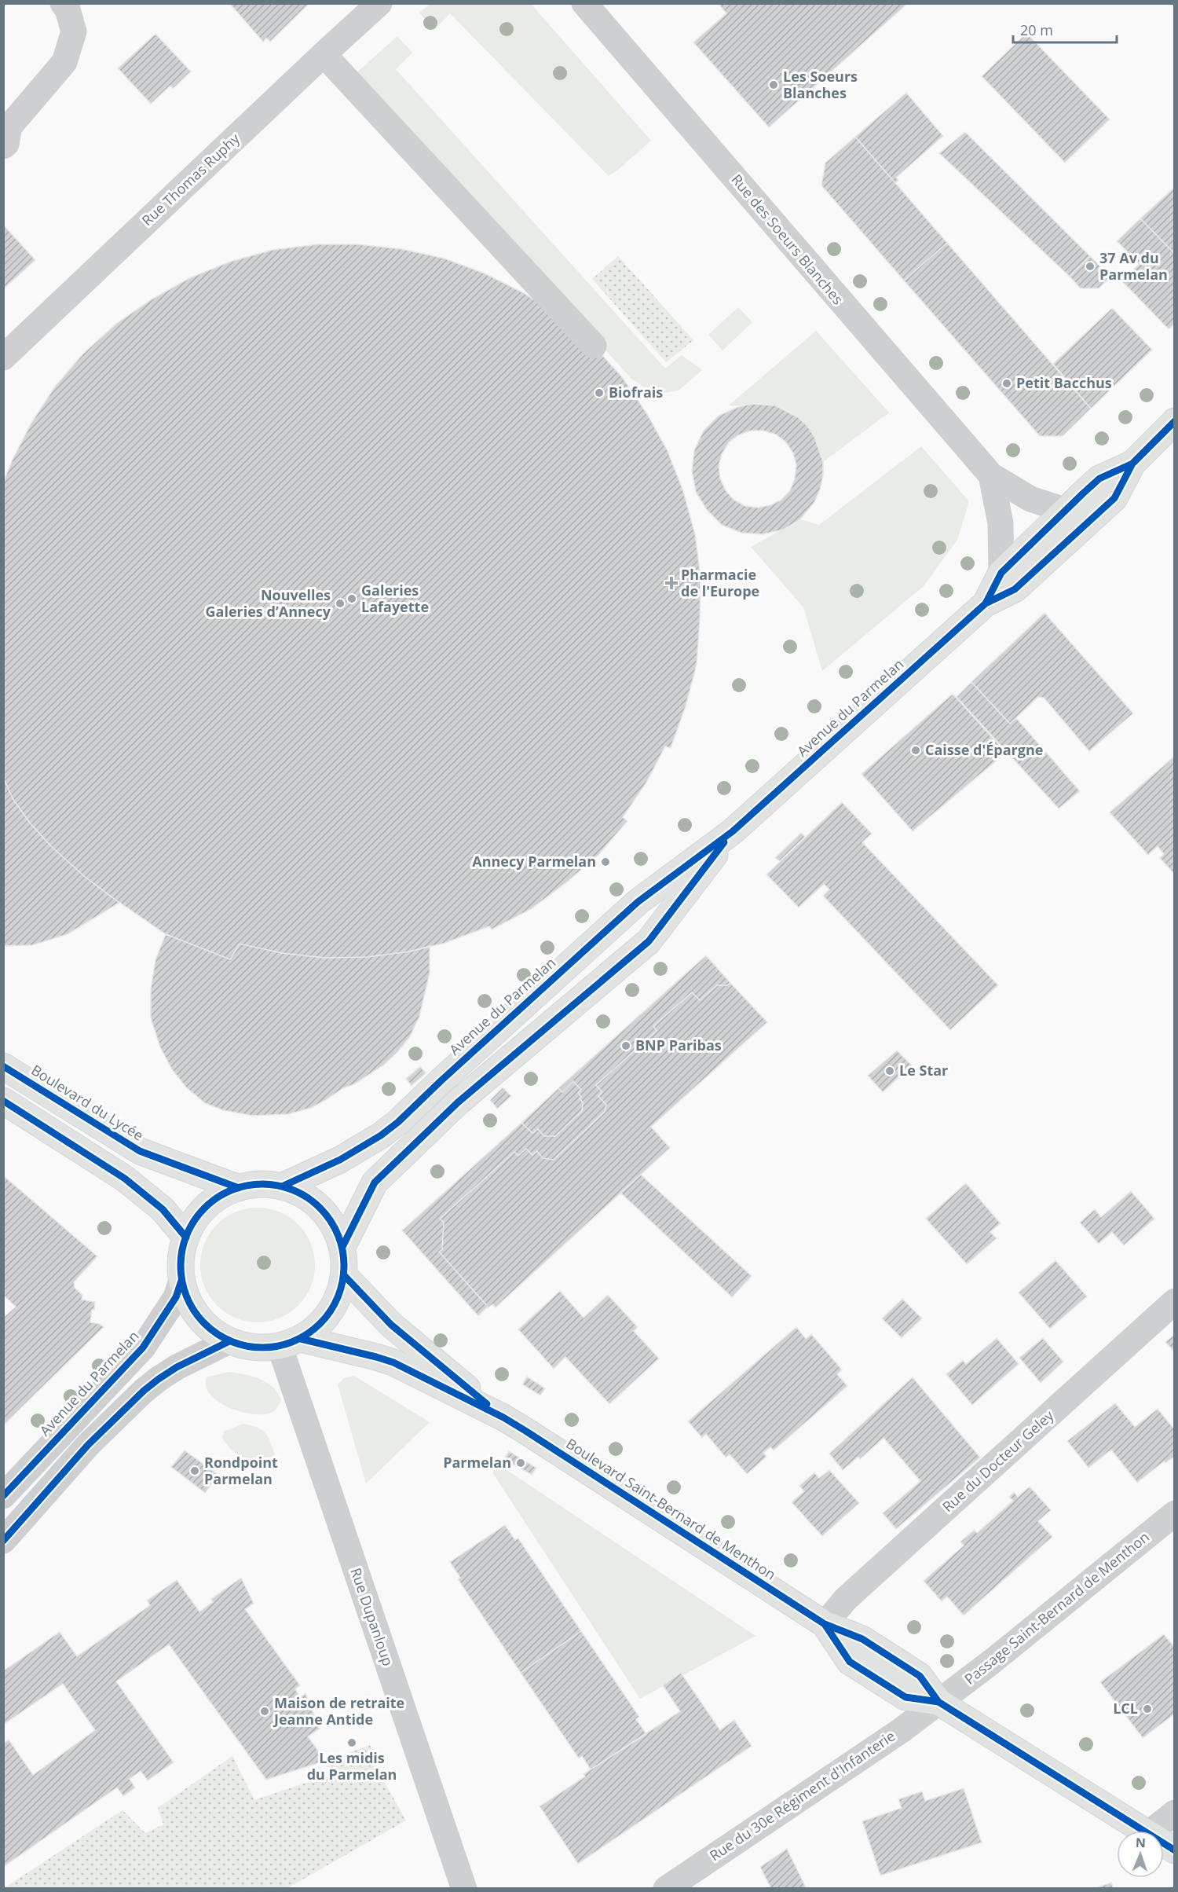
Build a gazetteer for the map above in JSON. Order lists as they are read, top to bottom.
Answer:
{
  "streets": {
    "main road": ["Avenue du Parmelan", "Boulevard du Lycée", "Boulevard Saint-Bernard de Menthon"],
    "street": [
      "Rue Thomas Ruphy",
      "Rue des Soeurs Blanches",
      "Rue du Docteur Geley",
      "Passage Saint-Bernard de Menthon",
      "Rue Dupanloup",
      "Rue du 30e Régiment d'Infanterie"
    ]
  },
  "crossings": [
    ["Rue des Soeurs Blanches", "Avenue du Parmelan"],
    ["Avenue du Parmelan", "Boulevard du Lycée"],
    ["Avenue du Parmelan", "Boulevard Saint-Bernard de Menthon"],
    ["Avenue du Parmelan", "Rue Dupanloup"],
    ["Boulevard du Lycée", "Boulevard Saint-Bernard de Menthon"],
    ["Boulevard du Lycée", "Rue Dupanloup"],
    ["Rue du Docteur Geley", "Boulevard Saint-Bernard de Menthon"],
    ["Boulevard Saint-Bernard de Menthon", "Passage Saint-Bernard de Menthon"],
    ["Boulevard Saint-Bernard de Menthon", "Rue Dupanloup"],
    ["Boulevard Saint-Bernard de Menthon", "Rue du 30e Régiment d'Infanterie"],
    ["Passage Saint-Bernard de Menthon", "Rue du 30e Régiment d'Infanterie"]
  ],
  "places": {
    "other": [
      "Les Soeurs Blanches",
      "37 Av du Parmelan",
      "Petit Bacchus",
      "Biofrais",
      "Galeries Lafayette",
      "Nouvelles Galeries d’Annecy",
      "Caisse d'Épargne",
      "Annecy Parmelan",
      "BNP Paribas",
      "Le Star",
      "Parmelan",
      "Rondpoint Parmelan",
      "LCL",
      "Maison de retraite Jeanne Antide",
      "Les midis du Parmelan"
    ],
    "health": ["Pharmacie de l'Europe"]
  },
  "scale_bar": "20 m",
  "north": "top"
}
